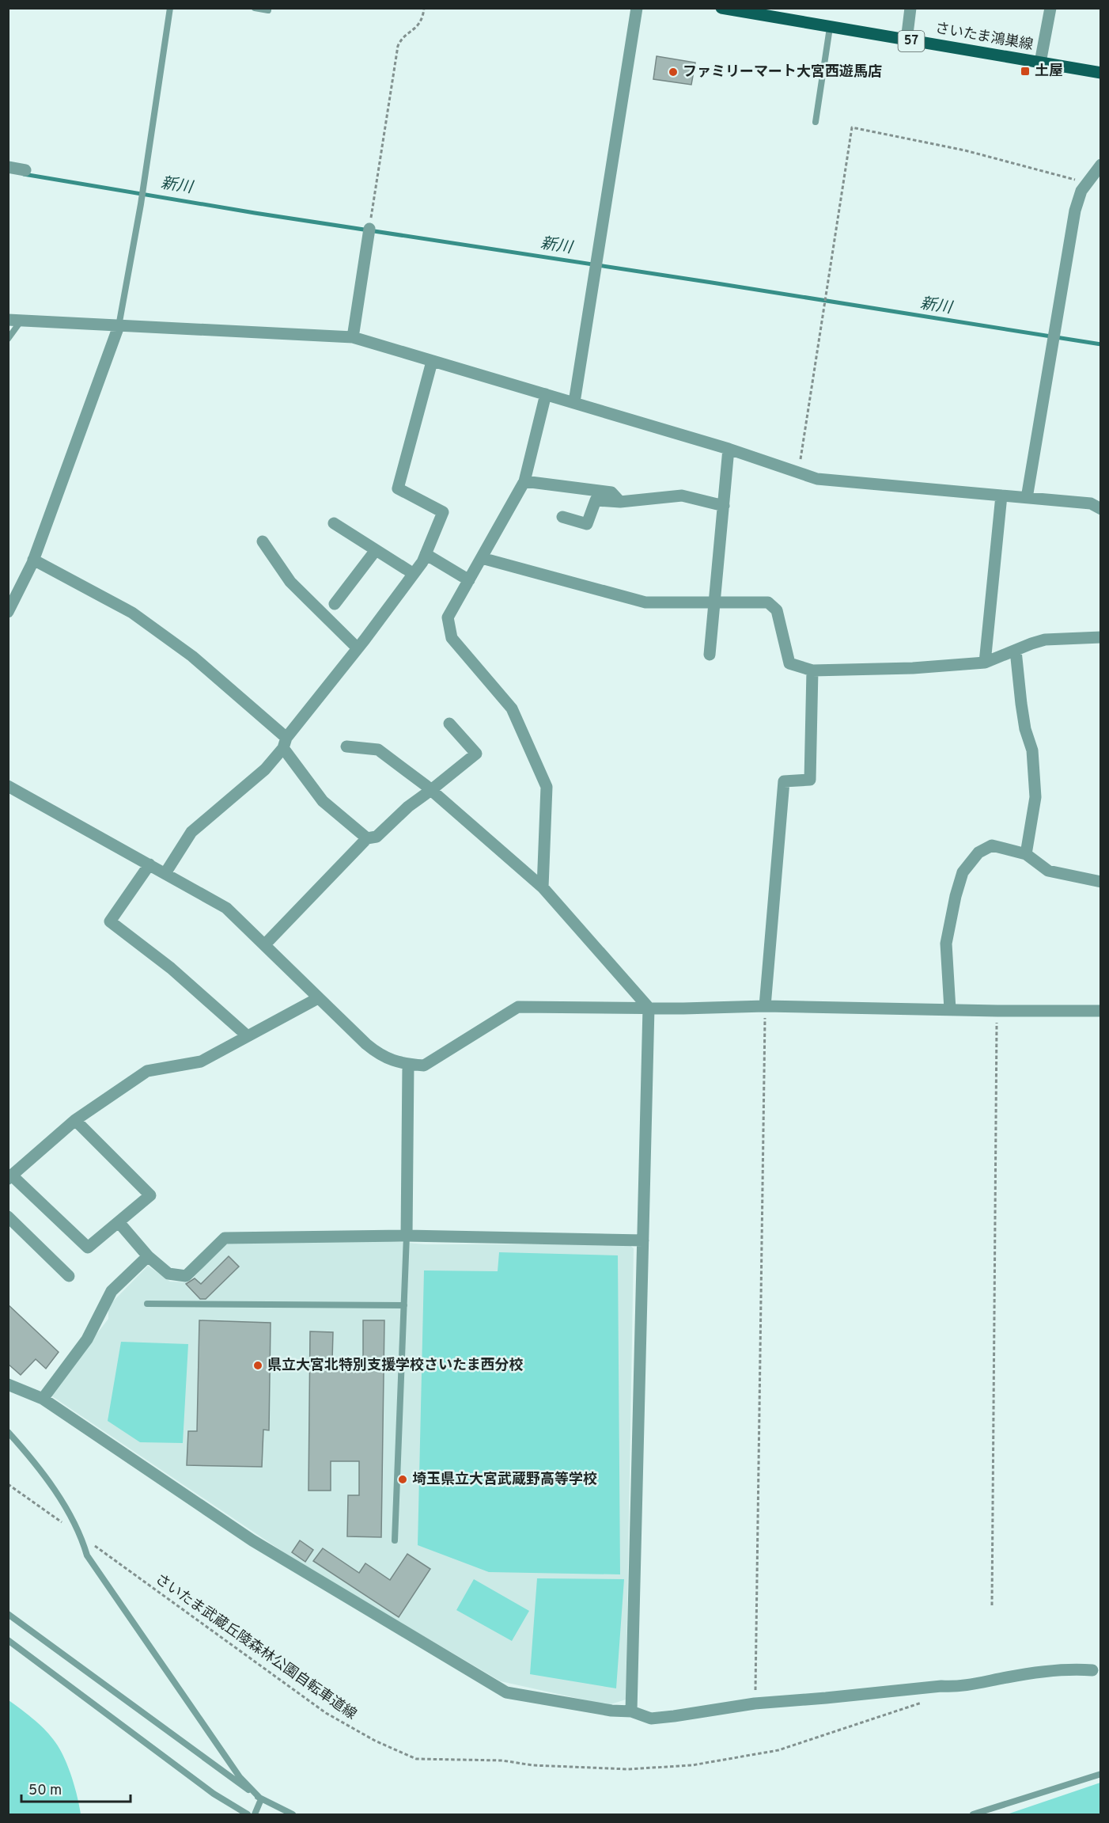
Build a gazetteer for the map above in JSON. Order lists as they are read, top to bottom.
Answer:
{
  "streets": {
    "main road": ["さいたま鴻巣線", "57"],
    "path": ["さいたま武蔵丘陵森林公園自転車道線"]
  },
  "water": ["新川"],
  "places": {
    "transit": ["土屋"],
    "other": ["ファミリーマート大宮西遊馬店", "県立大宮北特別支援学校さいたま西分校", "埼玉県立大宮武蔵野高等学校"]
  },
  "scale_bar": "50 m"
}
